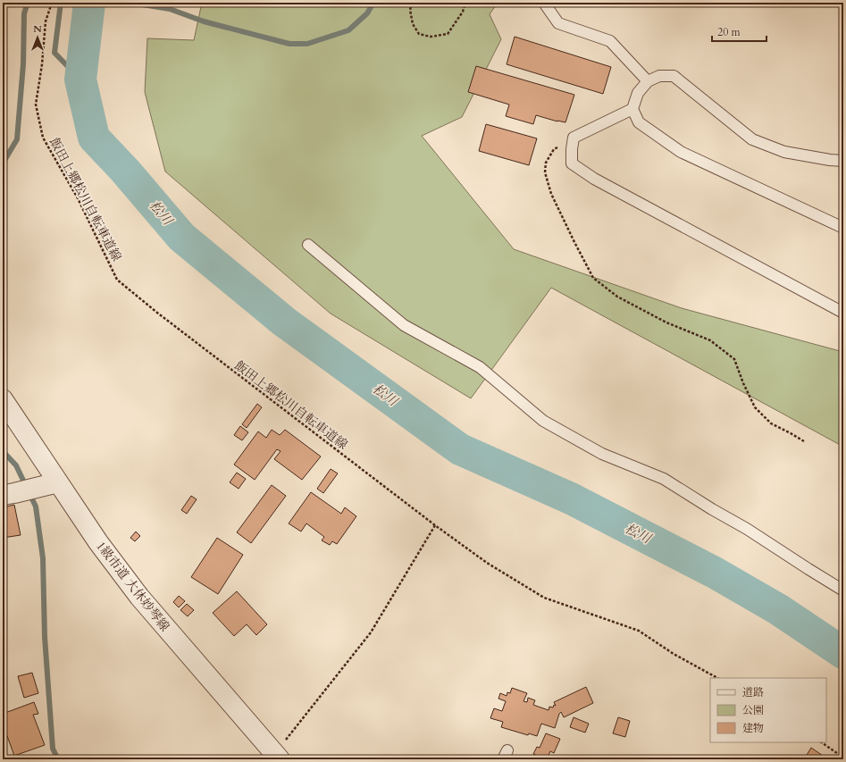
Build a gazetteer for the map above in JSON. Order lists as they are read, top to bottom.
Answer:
{
  "streets": {
    "street": ["1級市道 大休妙琴線"],
    "path": ["飯田上郷松川自転車道線"]
  },
  "water": ["松川"],
  "legend": ["道路", "公園", "建物"],
  "scale_bar": "20 m",
  "north": "top"
}
